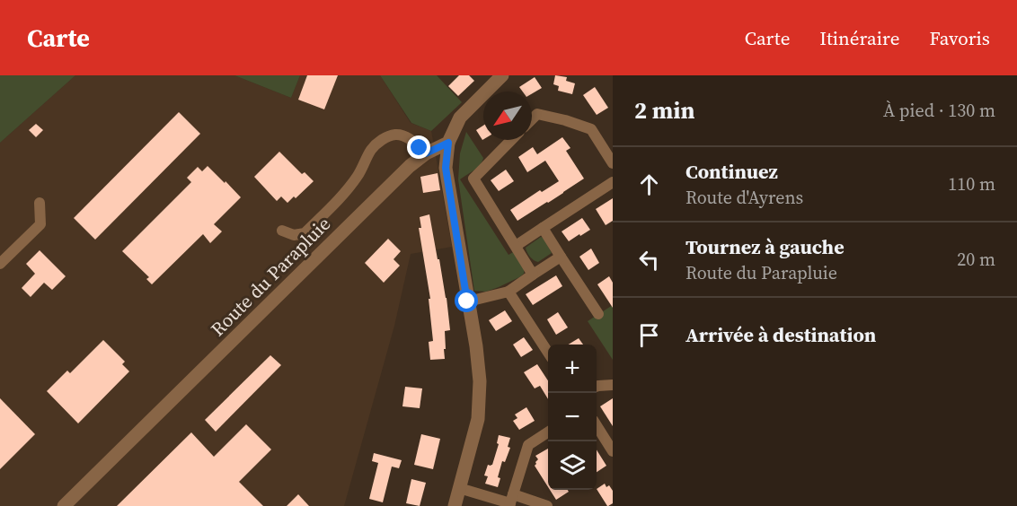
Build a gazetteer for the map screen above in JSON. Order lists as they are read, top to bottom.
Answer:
{
  "streets": {
    "street": ["Route du Parapluie"]
  },
  "north": "bottom left",
  "page": {
    "header": "Carte",
    "nav": ["Carte", "Itinéraire", "Favoris"],
    "heading": ["2 min", "À pied · 130 m"],
    "list": [
      ["Continuez", "Route d'Ayrens", "110 m"],
      ["Tournez à gauche", "Route du Parapluie", "20 m"],
      "Arrivée à destination"
    ],
    "map_buttons": ["+", "−"]
  }
}
